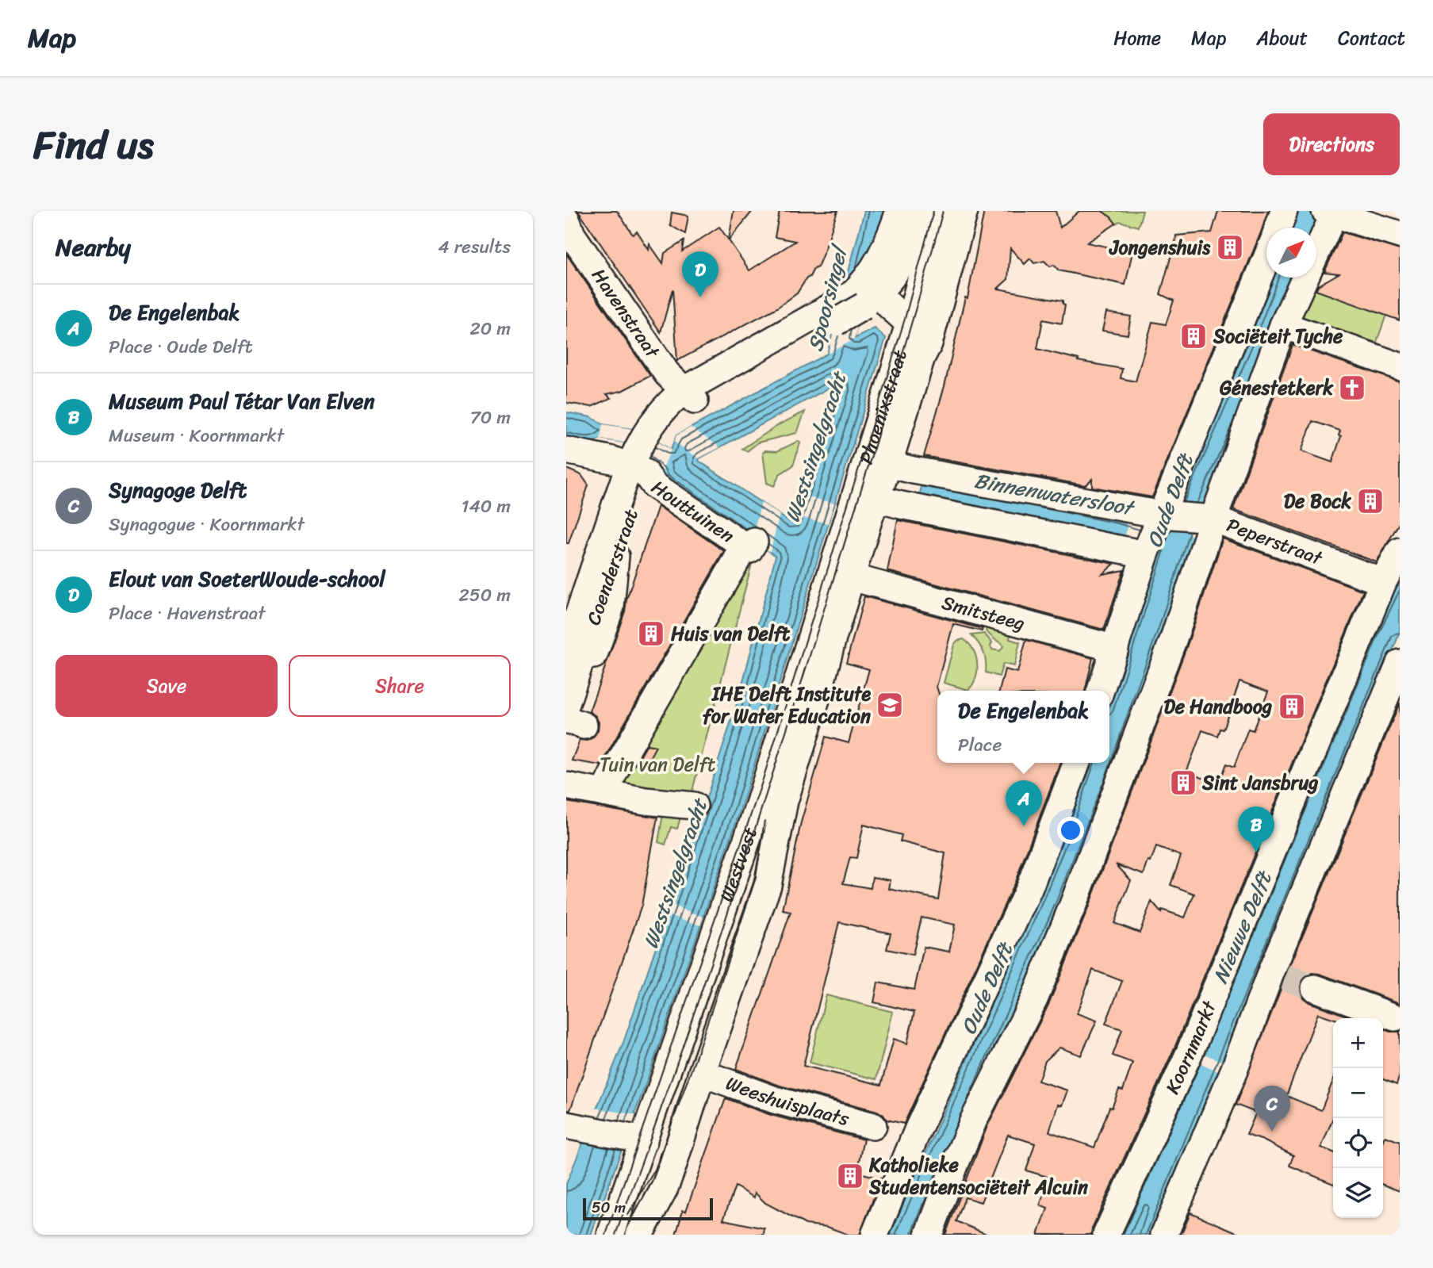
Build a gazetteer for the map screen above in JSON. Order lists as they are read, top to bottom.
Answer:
{
  "streets": {
    "street": [
      "Havenstraat",
      "Phoenixstraat",
      "Houttuinen",
      "Peperstraat",
      "Coenderstraat",
      "Smitsteeg",
      "Westvest",
      "Koornmarkt",
      "Weeshuisplaats"
    ]
  },
  "crossings": [
    ["Phoenixstraat", "Westvest"],
    ["Houttuinen", "Coenderstraat"],
    ["Peperstraat", "Koornmarkt"],
    ["Smitsteeg", "Westvest"],
    ["Westvest", "Weeshuisplaats"]
  ],
  "water": [
    "Spoorsingel",
    "Westsingelgracht",
    "Binnenwatersloot",
    "Oude Delft",
    "Nieuwe Delft"
  ],
  "parks": ["Tuin van Delft"],
  "places": {
    "building": [
      "Jongenshuis",
      "Sociëteit Tyche",
      "De Bock",
      "Huis van Delft",
      "De Handboog",
      "Sint Jansbrug",
      "Katholieke Studentensociëteit Alcuin"
    ],
    "church": ["Génestetkerk"],
    "school or university": ["IHE Delft Institute for Water Education"]
  },
  "scale_bar": "50 m",
  "north": "top right",
  "page": {
    "header": "Map",
    "nav": [
      "Home",
      "Map",
      "About",
      "Contact"
    ],
    "title": "Find us",
    "buttons": [
      "Directions",
      ["Save", "Share"]
    ],
    "heading": ["Nearby", "4 results"],
    "pins": [
      "D",
      "A",
      "B",
      "C"
    ],
    "list": [
      {
        "mark": "A",
        "name": "De Engelenbak",
        "note": "Place · Oude Delft",
        "value": "20 m"
      },
      {
        "mark": "B",
        "name": "Museum Paul Tétar Van Elven",
        "note": "Museum · Koornmarkt",
        "value": "70 m"
      },
      {
        "mark": "C",
        "name": "Synagoge Delft",
        "note": "Synagogue · Koornmarkt",
        "value": "140 m"
      },
      {
        "mark": "D",
        "name": "Elout van SoeterWoude-school",
        "note": "Place · Havenstraat",
        "value": "250 m"
      }
    ],
    "popup": ["De Engelenbak", "Place"],
    "map_buttons": ["+", "−"],
    "scale": "50 m"
  }
}
